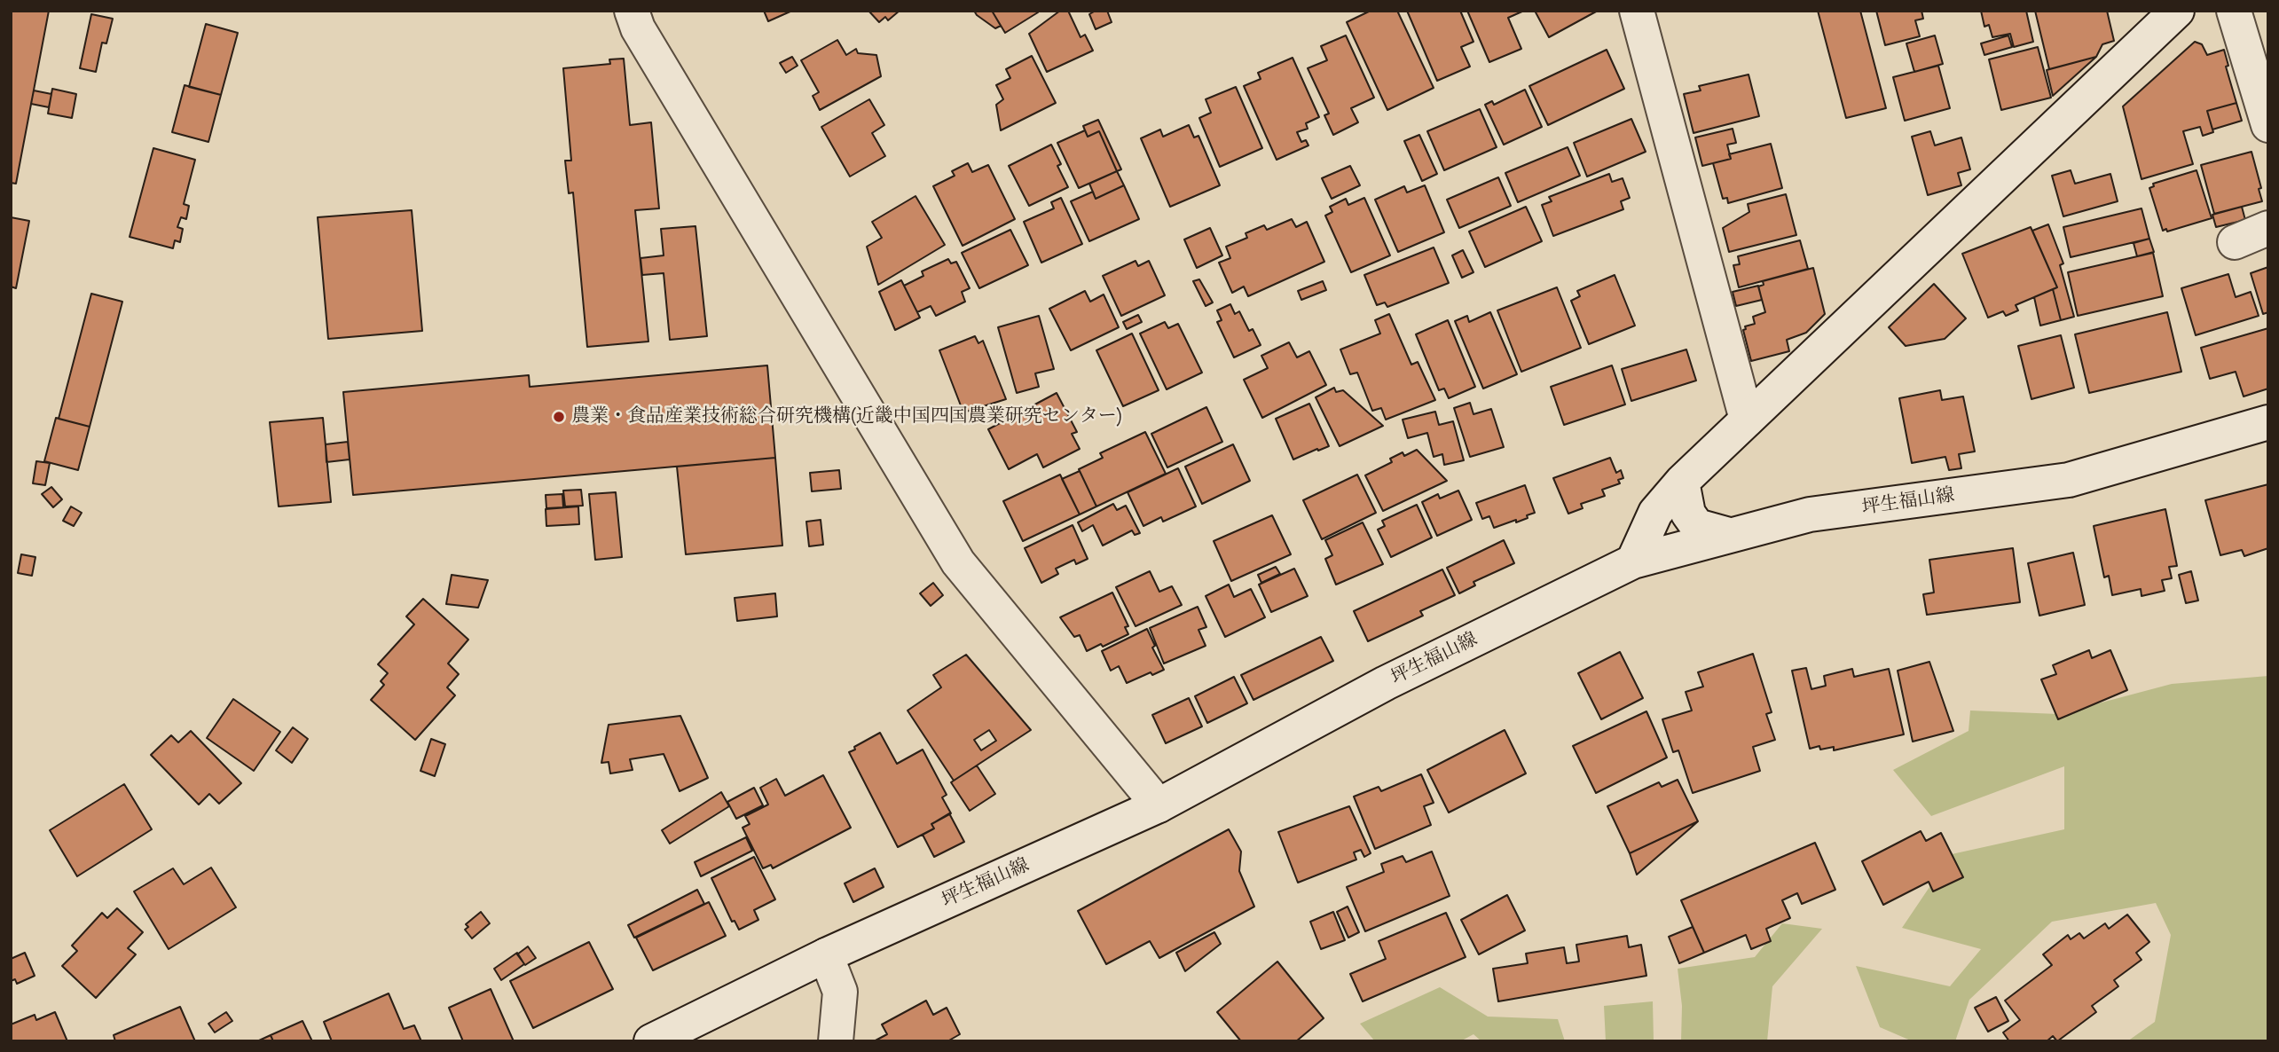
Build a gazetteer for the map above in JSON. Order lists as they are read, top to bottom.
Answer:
{
  "streets": {
    "street": ["坪生福山線"]
  },
  "places": ["農業・食品産業技術総合研究機構(近畿中国四国農業研究センター)"]
}
